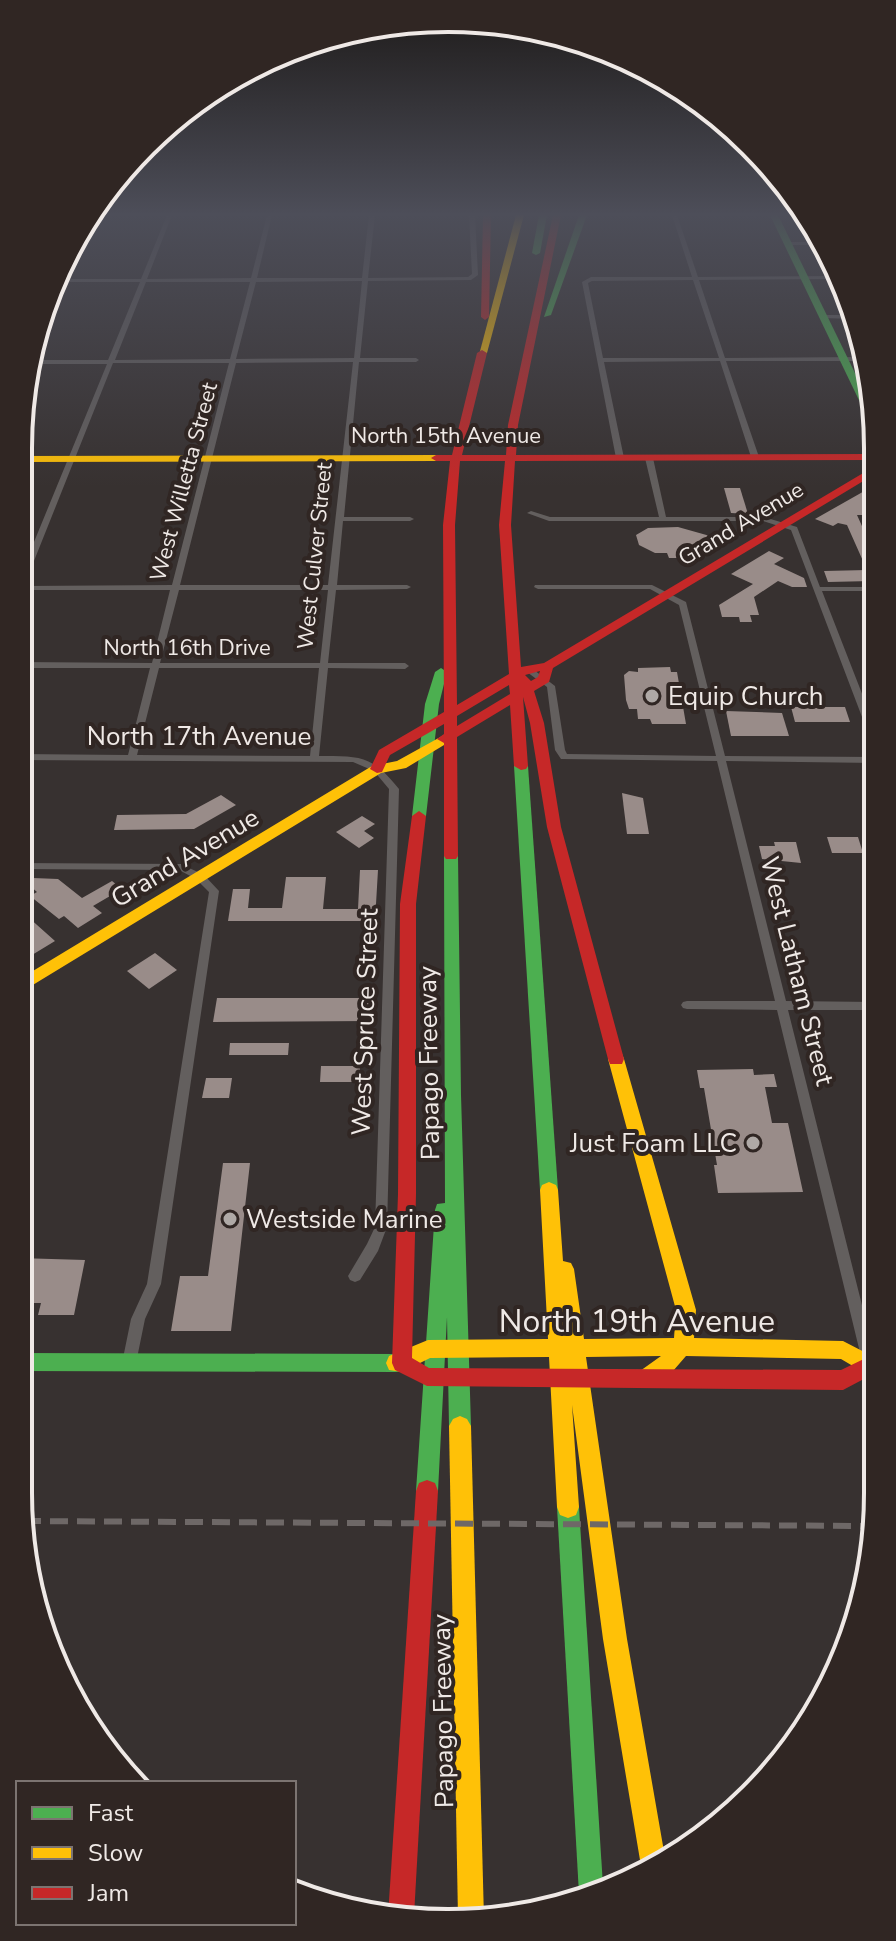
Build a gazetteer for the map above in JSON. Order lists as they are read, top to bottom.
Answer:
{
  "streets": {
    "main road": [
      "North 15th Avenue",
      "Grand Avenue",
      "Papago Freeway",
      "North 19th Avenue"
    ],
    "street": [
      "West Willetta Street",
      "West Culver Street",
      "North 16th Drive",
      "North 17th Avenue",
      "West Latham Street",
      "West Spruce Street"
    ]
  },
  "crossings": [
    ["North 15th Avenue", "West Willetta Street"],
    ["North 15th Avenue", "West Culver Street"],
    ["West Willetta Street", "North 16th Drive"],
    ["West Willetta Street", "North 17th Avenue"],
    ["Grand Avenue", "North 17th Avenue"],
    ["Grand Avenue", "West Latham Street"],
    ["Grand Avenue", "West Spruce Street"],
    ["West Culver Street", "North 16th Drive"],
    ["West Culver Street", "North 17th Avenue"],
    ["North 17th Avenue", "West Spruce Street"]
  ],
  "places": ["Equip Church", "Just Foam LLC", "Westside Marine"],
  "legend": ["Fast", "Slow", "Jam"]
}
